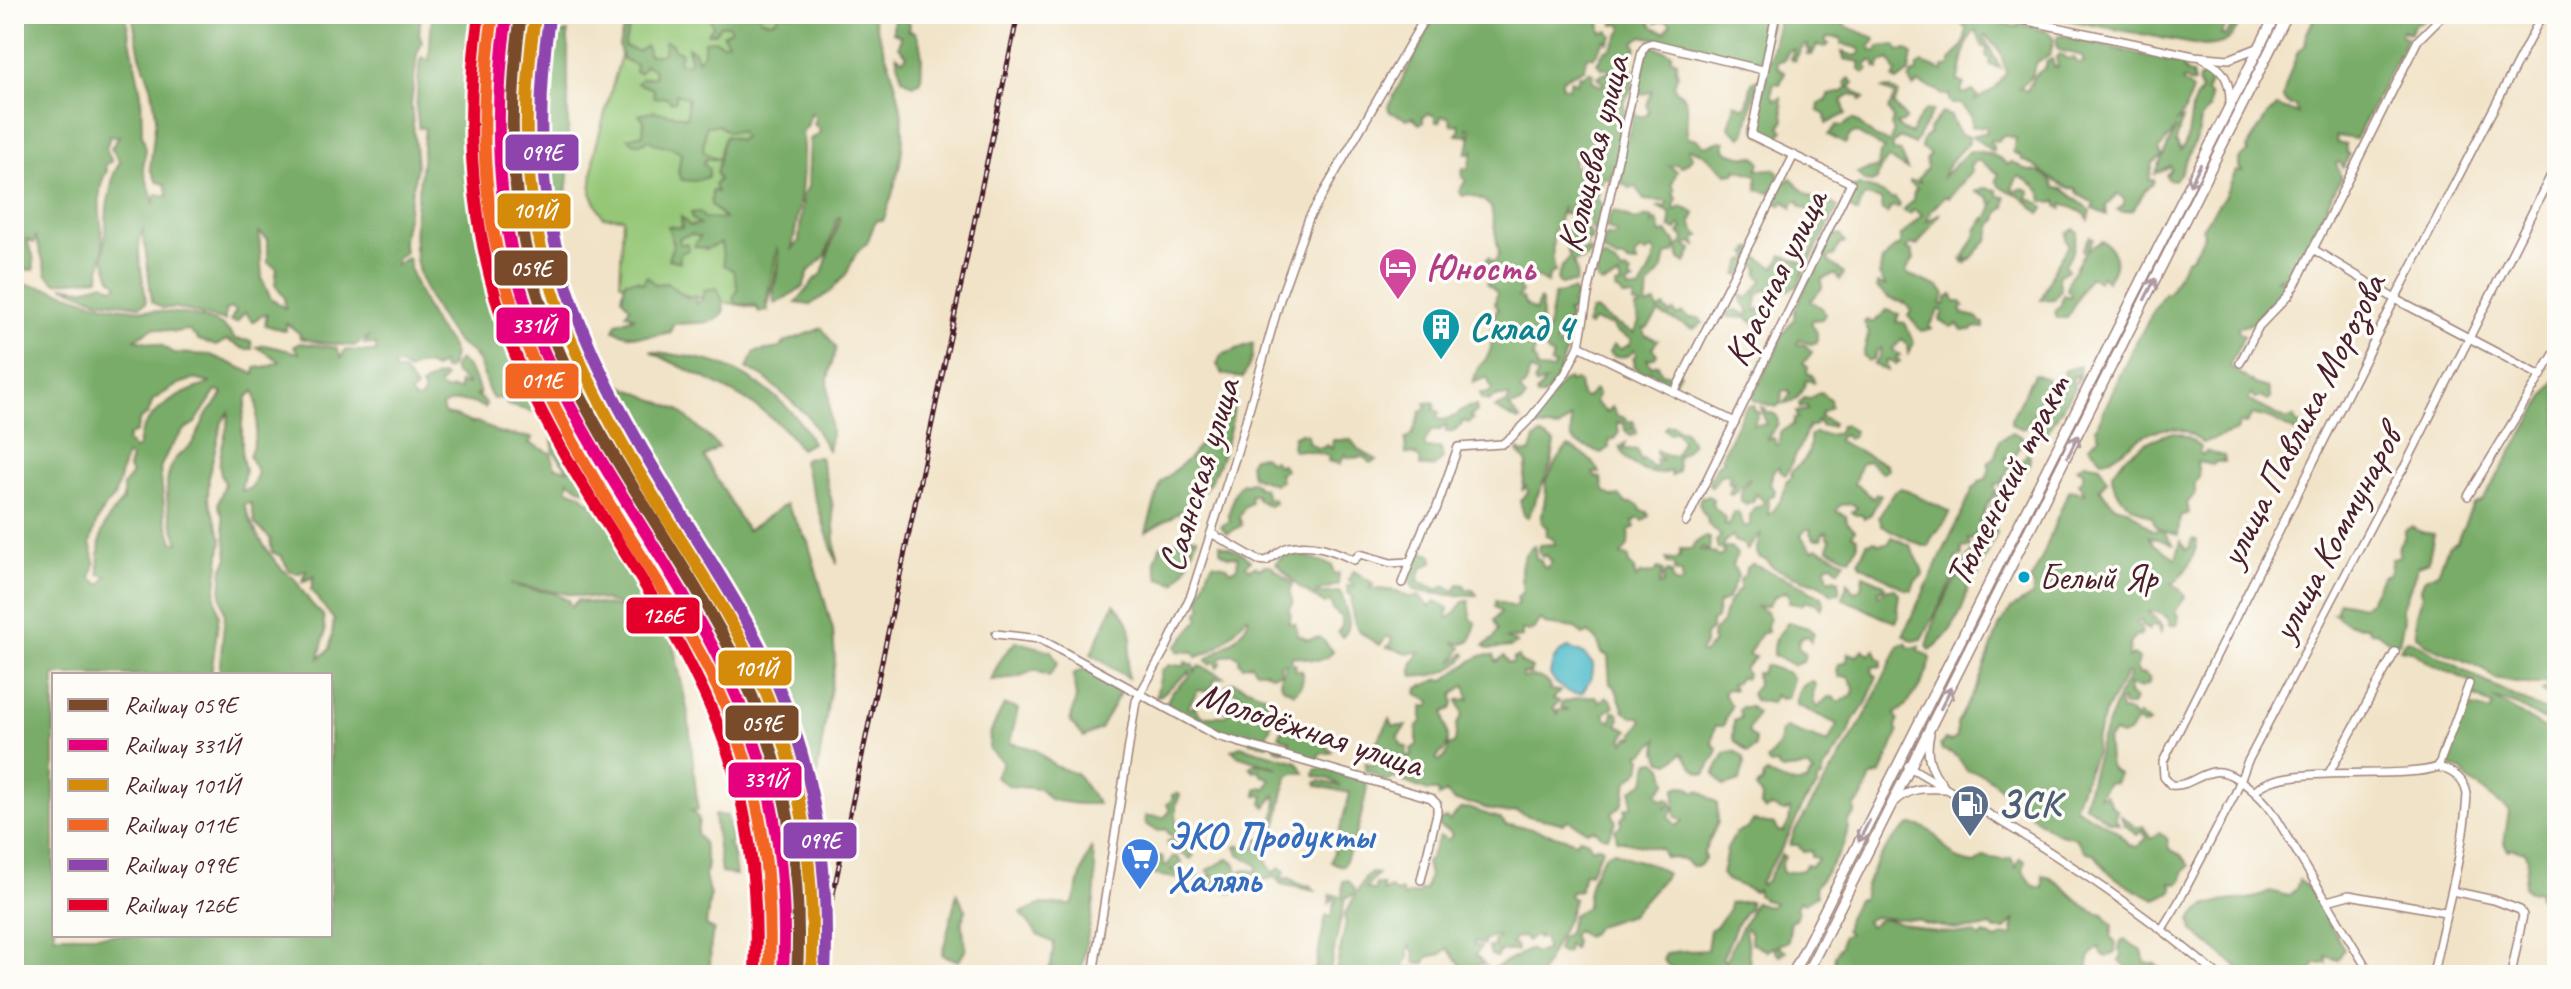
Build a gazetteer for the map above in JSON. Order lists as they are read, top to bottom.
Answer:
{
  "streets": {
    "main road": ["Тюменский тракт"],
    "street": [
      "Кольцевая улица",
      "Красная улица",
      "улица Павлика Морозова",
      "Саянская улица",
      "улица Коммунаров",
      "Молодёжная улица"
    ]
  },
  "crossings": [
    ["Кольцевая улица", "Красная улица"],
    ["улица Павлика Морозова", "улица Коммунаров"],
    ["Саянская улица", "Молодёжная улица"]
  ],
  "places": {
    "hotel": ["Юность"],
    "building": ["Склад 4"],
    "other": ["Белый Яр"],
    "fuel station": ["ЗСК"],
    "supermarket": ["ЭКО Продукты Халяль"]
  },
  "lines": [
    "rail line 059Е",
    "rail line 331Й",
    "rail line 011Е",
    "rail line 126Е",
    "rail line 101Й",
    "rail line 099Е"
  ],
  "legend": [
    "Railway 059Е",
    "Railway 331Й",
    "Railway 101Й",
    "Railway 011Е",
    "Railway 099Е",
    "Railway 126Е"
  ]
}
